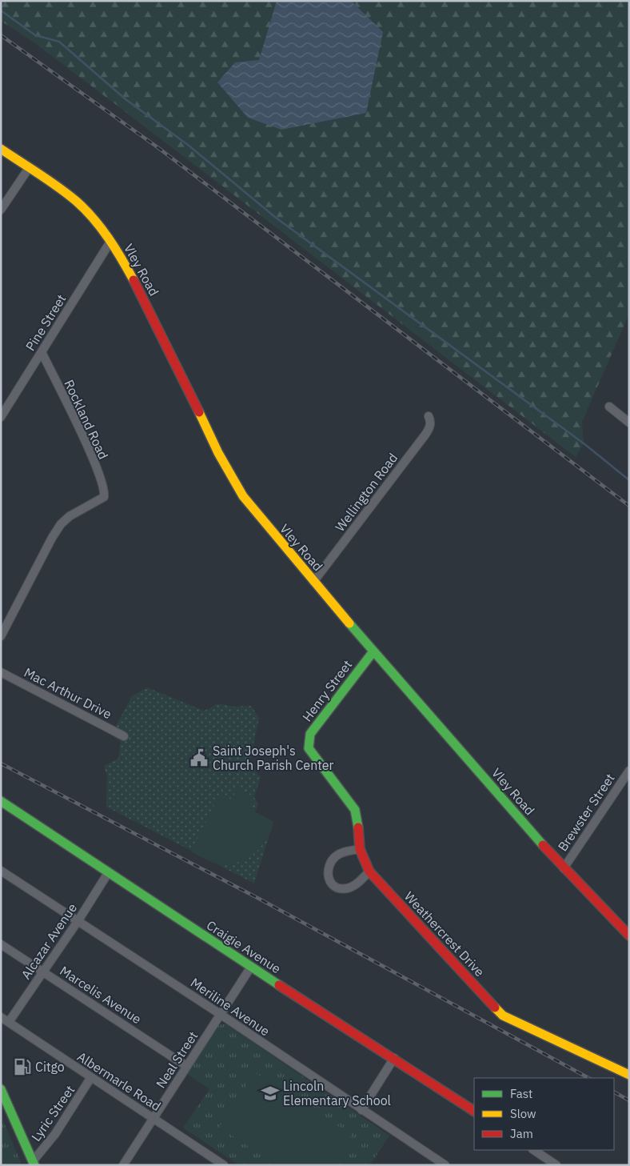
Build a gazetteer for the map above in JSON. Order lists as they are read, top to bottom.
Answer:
{
  "streets": {
    "street": [
      "Vley Road",
      "Pine Street",
      "Rockland Road",
      "Wellington Road",
      "Henry Street",
      "Mac Arthur Drive",
      "Brewster Street",
      "Weathercrest Drive",
      "Alcazar Avenue",
      "Craigie Avenue",
      "Marcelis Avenue",
      "Meriline Avenue",
      "Neal Street",
      "Albermarle Road",
      "Lyric Street"
    ]
  },
  "crossings": [
    ["Vley Road", "Pine Street"],
    ["Vley Road", "Wellington Road"],
    ["Vley Road", "Henry Street"],
    ["Vley Road", "Brewster Street"],
    ["Pine Street", "Rockland Road"],
    ["Henry Street", "Weathercrest Drive"],
    ["Alcazar Avenue", "Craigie Avenue"],
    ["Alcazar Avenue", "Marcelis Avenue"],
    ["Alcazar Avenue", "Meriline Avenue"],
    ["Alcazar Avenue", "Albermarle Road"],
    ["Craigie Avenue", "Neal Street"],
    ["Marcelis Avenue", "Neal Street"],
    ["Meriline Avenue", "Neal Street"],
    ["Neal Street", "Albermarle Road"],
    ["Albermarle Road", "Lyric Street"]
  ],
  "places": {
    "public building": ["Saint Joseph's Church Parish Center"],
    "fuel station": ["Citgo"],
    "school or university": ["Lincoln Elementary School"]
  },
  "legend": ["Fast", "Slow", "Jam"]
}
